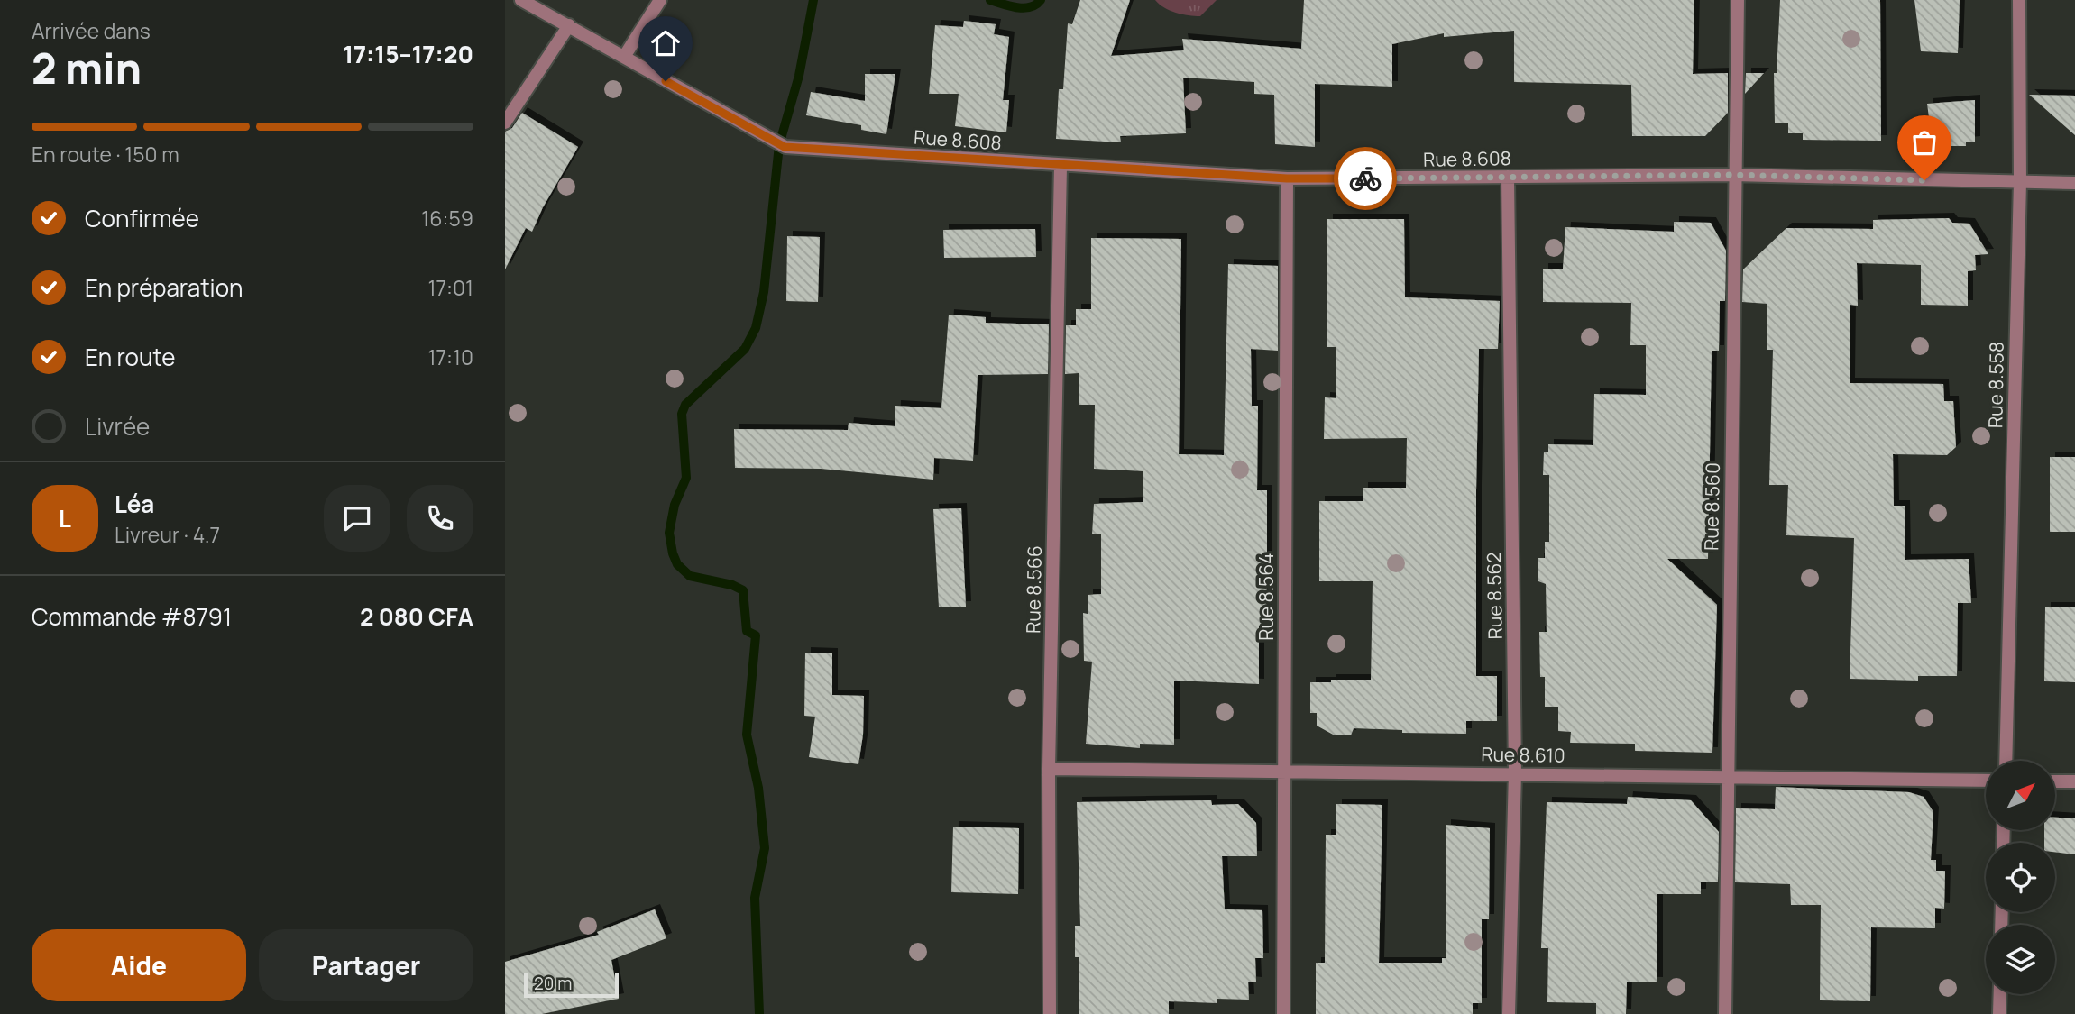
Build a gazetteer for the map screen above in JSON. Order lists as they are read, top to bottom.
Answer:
{
  "streets": {
    "street": [
      "Rue 8.608",
      "Rue 8.558",
      "Rue 8.560",
      "Rue 8.566",
      "Rue 8.562",
      "Rue 8.564",
      "Rue 8.610"
    ]
  },
  "crossings": [
    ["Rue 8.608", "Rue 8.558"],
    ["Rue 8.608", "Rue 8.560"],
    ["Rue 8.608", "Rue 8.566"],
    ["Rue 8.608", "Rue 8.562"],
    ["Rue 8.608", "Rue 8.564"],
    ["Rue 8.560", "Rue 8.610"],
    ["Rue 8.566", "Rue 8.610"],
    ["Rue 8.562", "Rue 8.610"],
    ["Rue 8.564", "Rue 8.610"]
  ],
  "scale_bar": "20 m",
  "north": "top right",
  "page": {
    "heading": ["2 min", "Arrivée dans", "17:15–17:20"],
    "panel": [
      "Léa",
      "Livreur · 4.7",
      "Commande #8791",
      "2 080 CFA"
    ],
    "bar": "En route · 150 m",
    "list": [
      ["Confirmée", "16:59"],
      ["En préparation", "17:01"],
      ["En route", "17:10"],
      "Livrée"
    ],
    "round": "L",
    "buttons": ["Aide", "Partager"],
    "scale": "20 m"
  }
}
